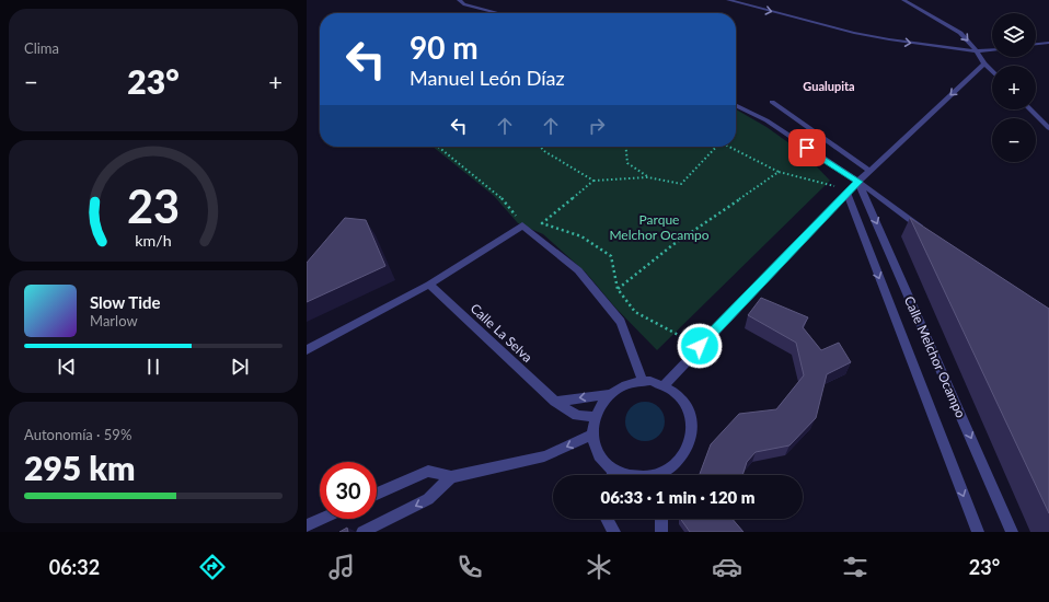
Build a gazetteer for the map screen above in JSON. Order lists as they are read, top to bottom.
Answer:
{
  "streets": {
    "street": ["Calle La Selva", "Calle Melchor Ocampo"]
  },
  "one_way": ["Calle Melchor Ocampo"],
  "districts": ["Gualupita"],
  "parks": ["Parque Melchor Ocampo"],
  "page": {
    "tile": [
      "Clima",
      ["Autonomía · 59%", "295 km"]
    ],
    "map_buttons": ["+", "−"],
    "turn": ["90 m", "Manuel León Díaz"],
    "heat": ["−", "23°", "+"],
    "song": ["Slow Tide", "Marlow"],
    "limit": "30",
    "trip": "06:33 · 1 min · 120 m",
    "tabs": ["06:32", "23°"],
    "gauge": ["23", "km/h"]
  }
}
